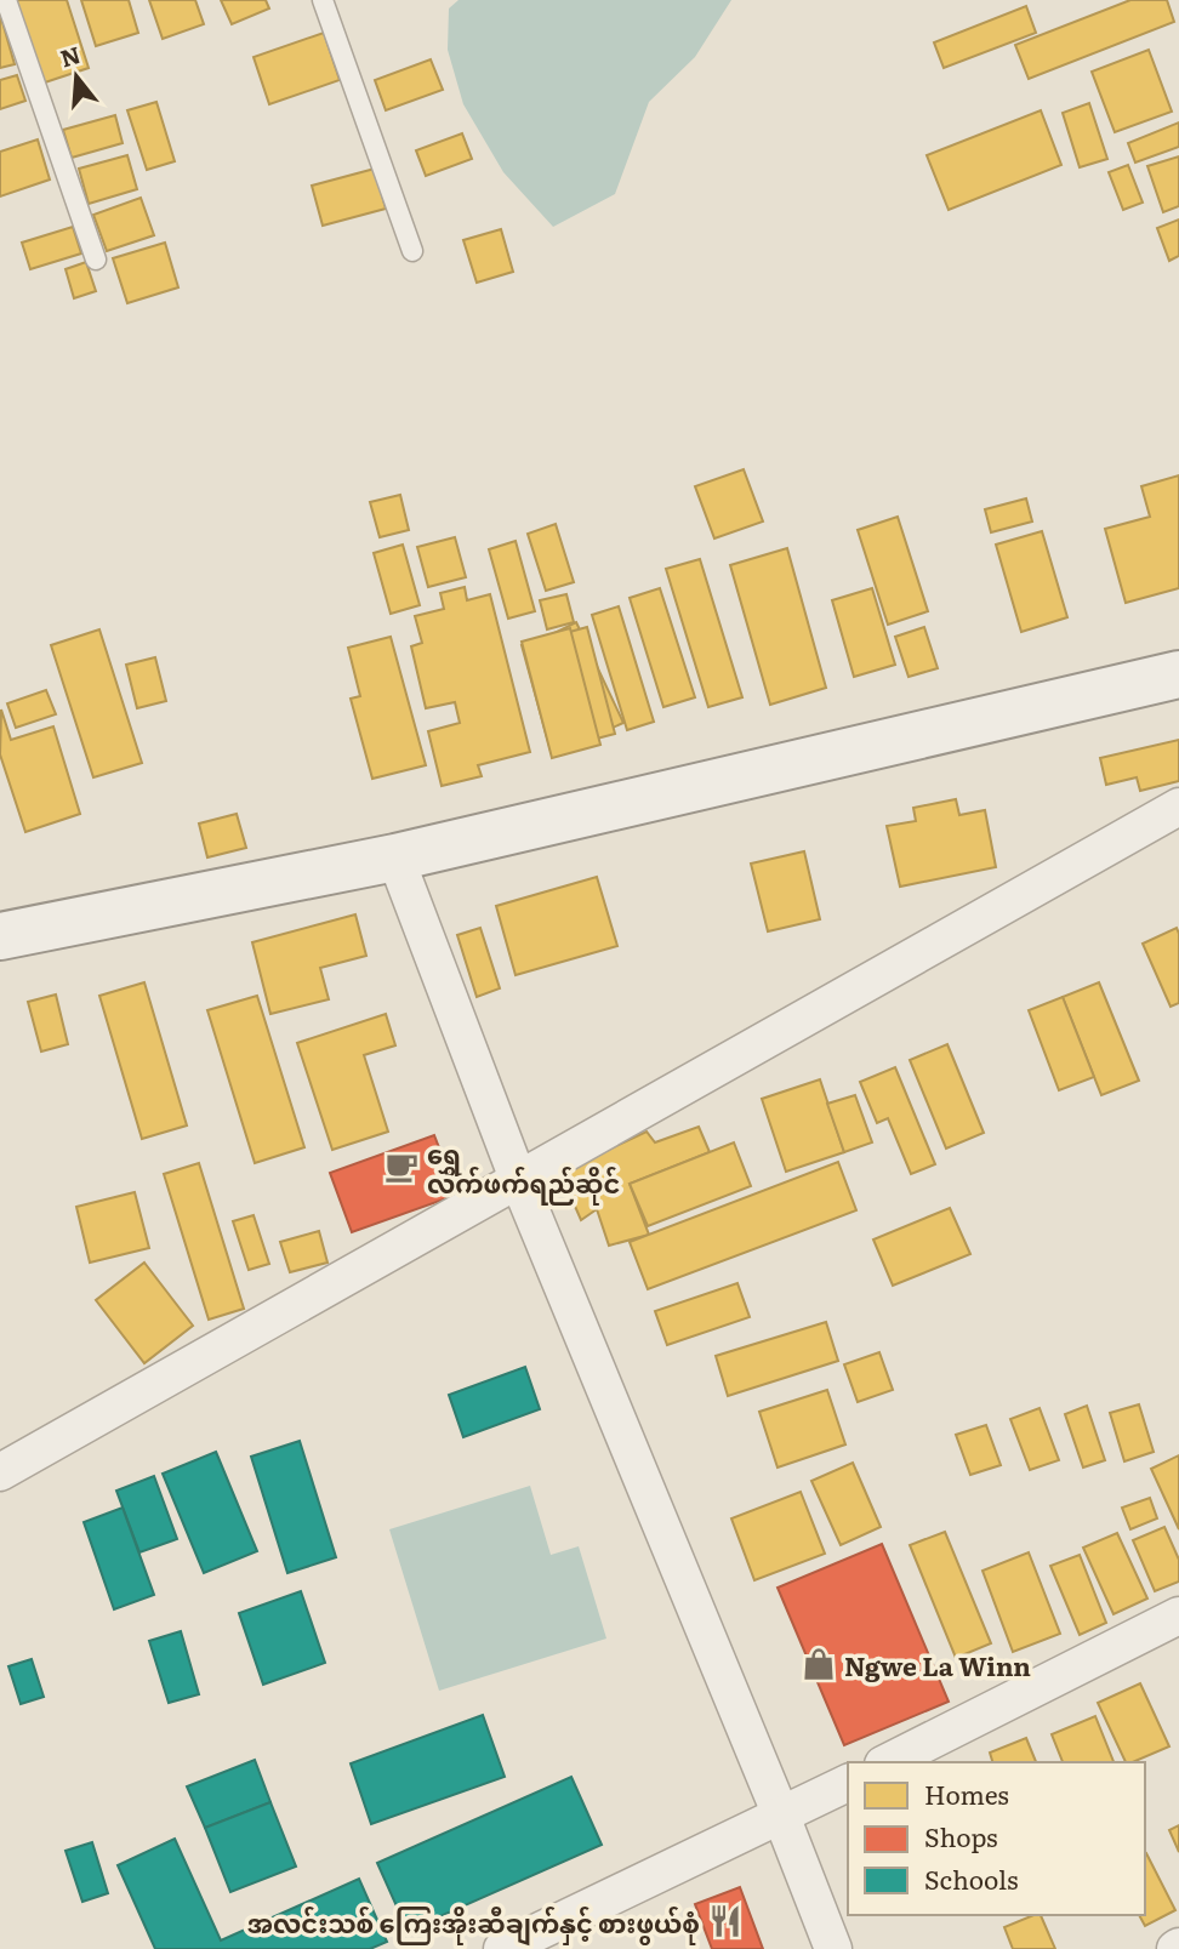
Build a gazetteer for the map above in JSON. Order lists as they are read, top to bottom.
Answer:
{
  "places": {
    "cafe": ["ရွှေ လက်ဖက်ရည်ဆိုင်"],
    "shop": ["Ngwe La Winn"],
    "restaurant": ["အလင်းသစ် ကြေးအိုးဆီချက်နှင့် စားဖွယ်စုံ"]
  },
  "legend": ["Homes", "Shops", "Schools"],
  "north": "top"
}
